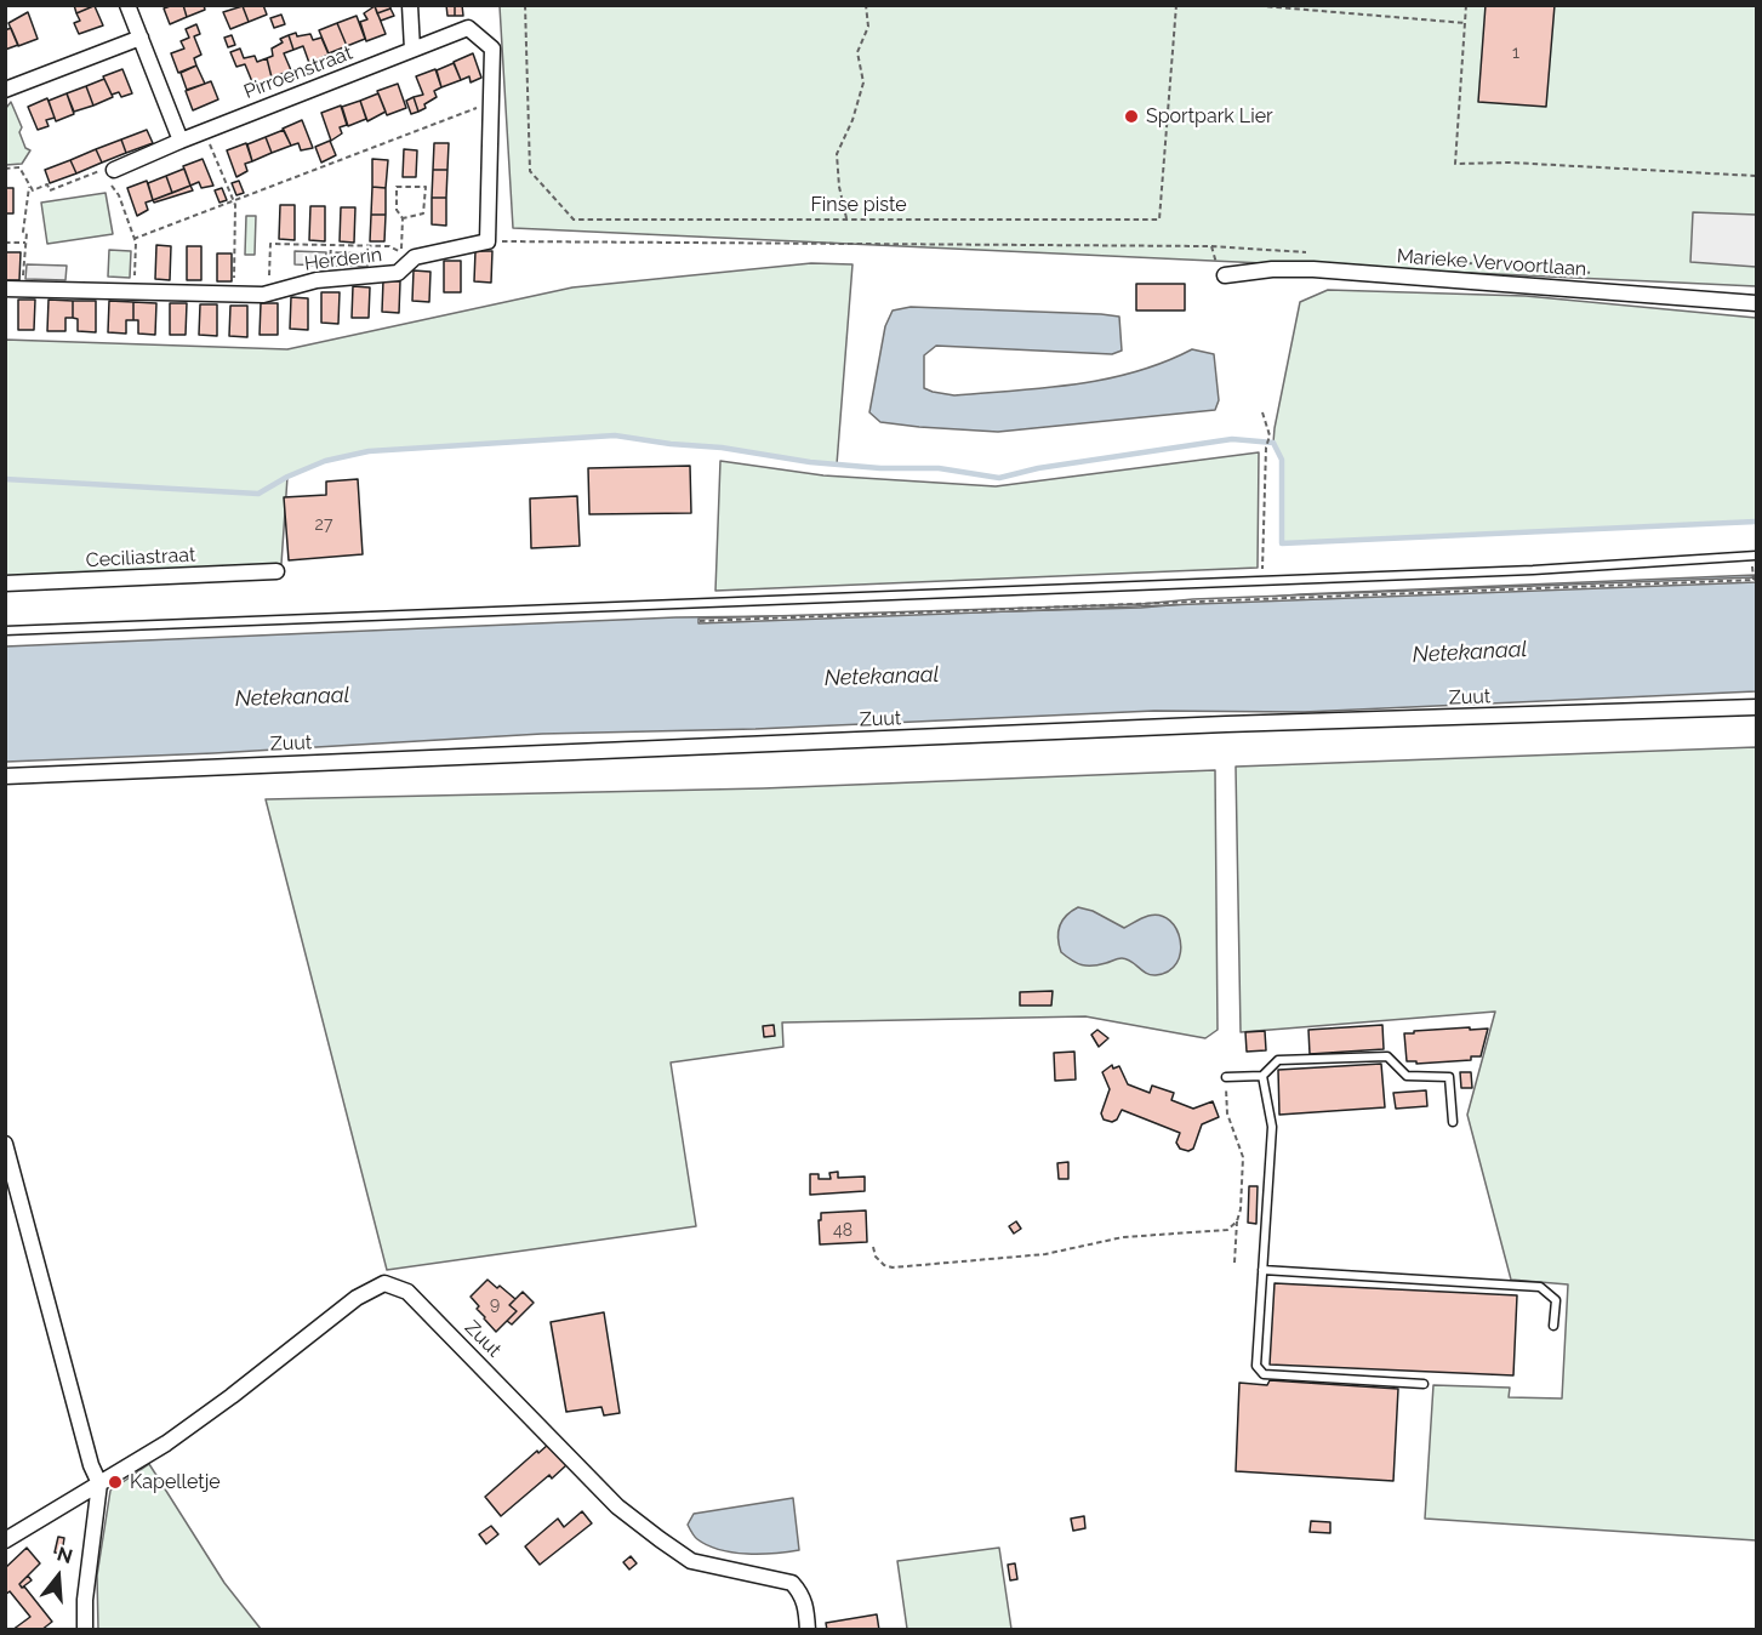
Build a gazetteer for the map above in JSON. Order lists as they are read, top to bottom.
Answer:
{
  "streets": {
    "street": [
      "Pirroenstraat",
      "Herderin",
      "Marieke Vervoortlaan",
      "Ceciliastraat",
      "Zuut"
    ],
    "path": ["Finse piste"]
  },
  "water": ["Netekanaal"],
  "places": ["Sportpark Lier", "Kapelletje"],
  "house_numbers": [
    "1",
    "27",
    "48",
    "9"
  ],
  "north": "top"
}
